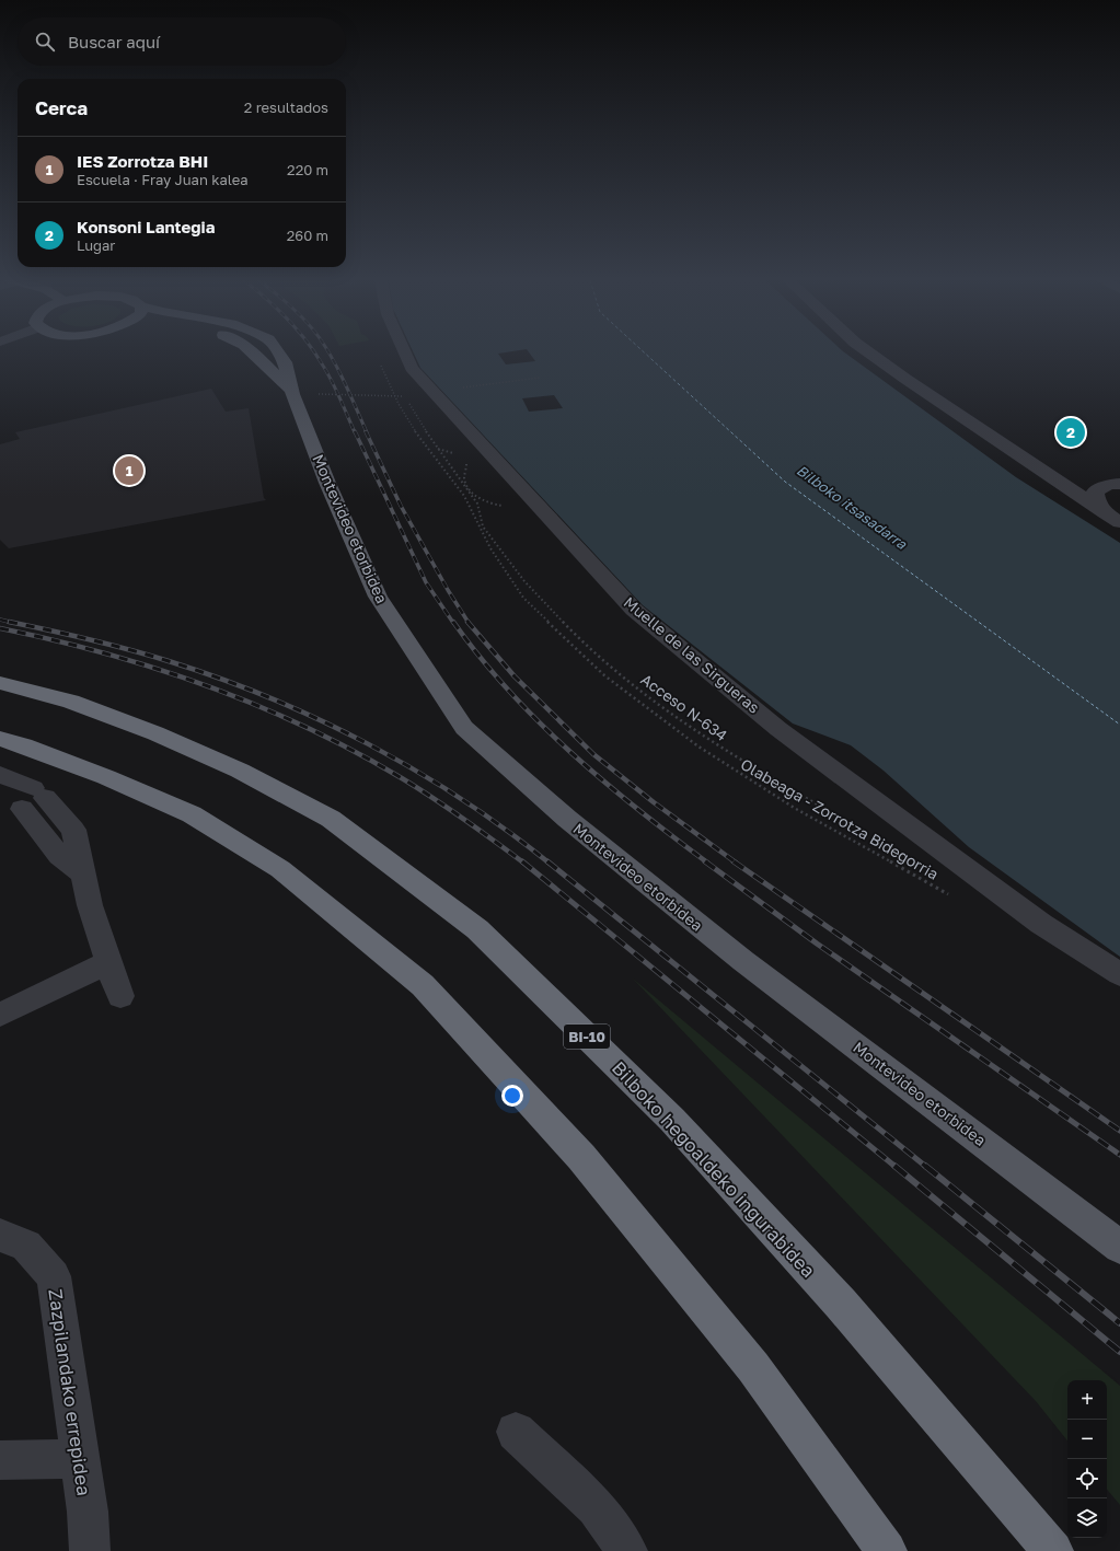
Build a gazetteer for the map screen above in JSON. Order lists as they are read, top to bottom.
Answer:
{
  "streets": {
    "highway": ["BI-10", "Bilboko hegoaldeko ingurabidea"],
    "main road": ["Montevideo etorbidea"],
    "street": ["Muelle de las Sirgueras", "Zazpilandako errepidea"],
    "path": ["Acceso N-634", "Olabeaga - Zorrotza Bidegorria"]
  },
  "water": ["Bilboko itsasadarra"],
  "page": {
    "search": "Buscar aquí",
    "heading": ["Cerca", "2 resultados"],
    "list": [
      {
        "mark": "1",
        "name": "IES Zorrotza BHI",
        "note": "Escuela · Fray Juan kalea",
        "value": "220 m"
      },
      {
        "mark": "2",
        "name": "Konsoni Lantegia",
        "note": "Lugar",
        "value": "260 m"
      }
    ],
    "pins": ["2", "1"],
    "map_buttons": ["+", "−"]
  }
}
